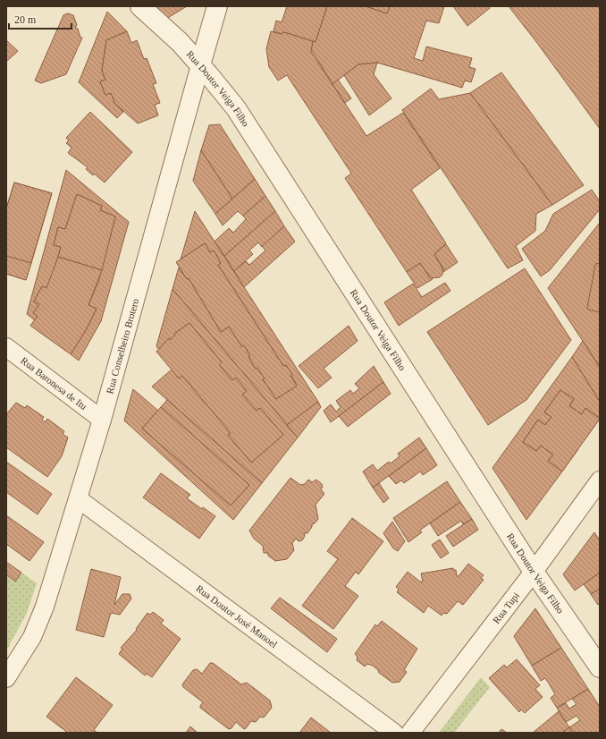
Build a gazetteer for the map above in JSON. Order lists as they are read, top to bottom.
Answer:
{
  "streets": {
    "street": [
      "Rua Doutor Veiga Filho",
      "Rua Conselheiro Brotero",
      "Rua Baronesa de Itu",
      "Rua Tupi",
      "Rua Doutor José Manoel"
    ]
  },
  "crossings": [
    ["Rua Doutor Veiga Filho", "Rua Conselheiro Brotero"],
    ["Rua Doutor Veiga Filho", "Rua Tupi"],
    ["Rua Conselheiro Brotero", "Rua Baronesa de Itu"],
    ["Rua Conselheiro Brotero", "Rua Doutor José Manoel"]
  ],
  "scale_bar": "20 m"
}
